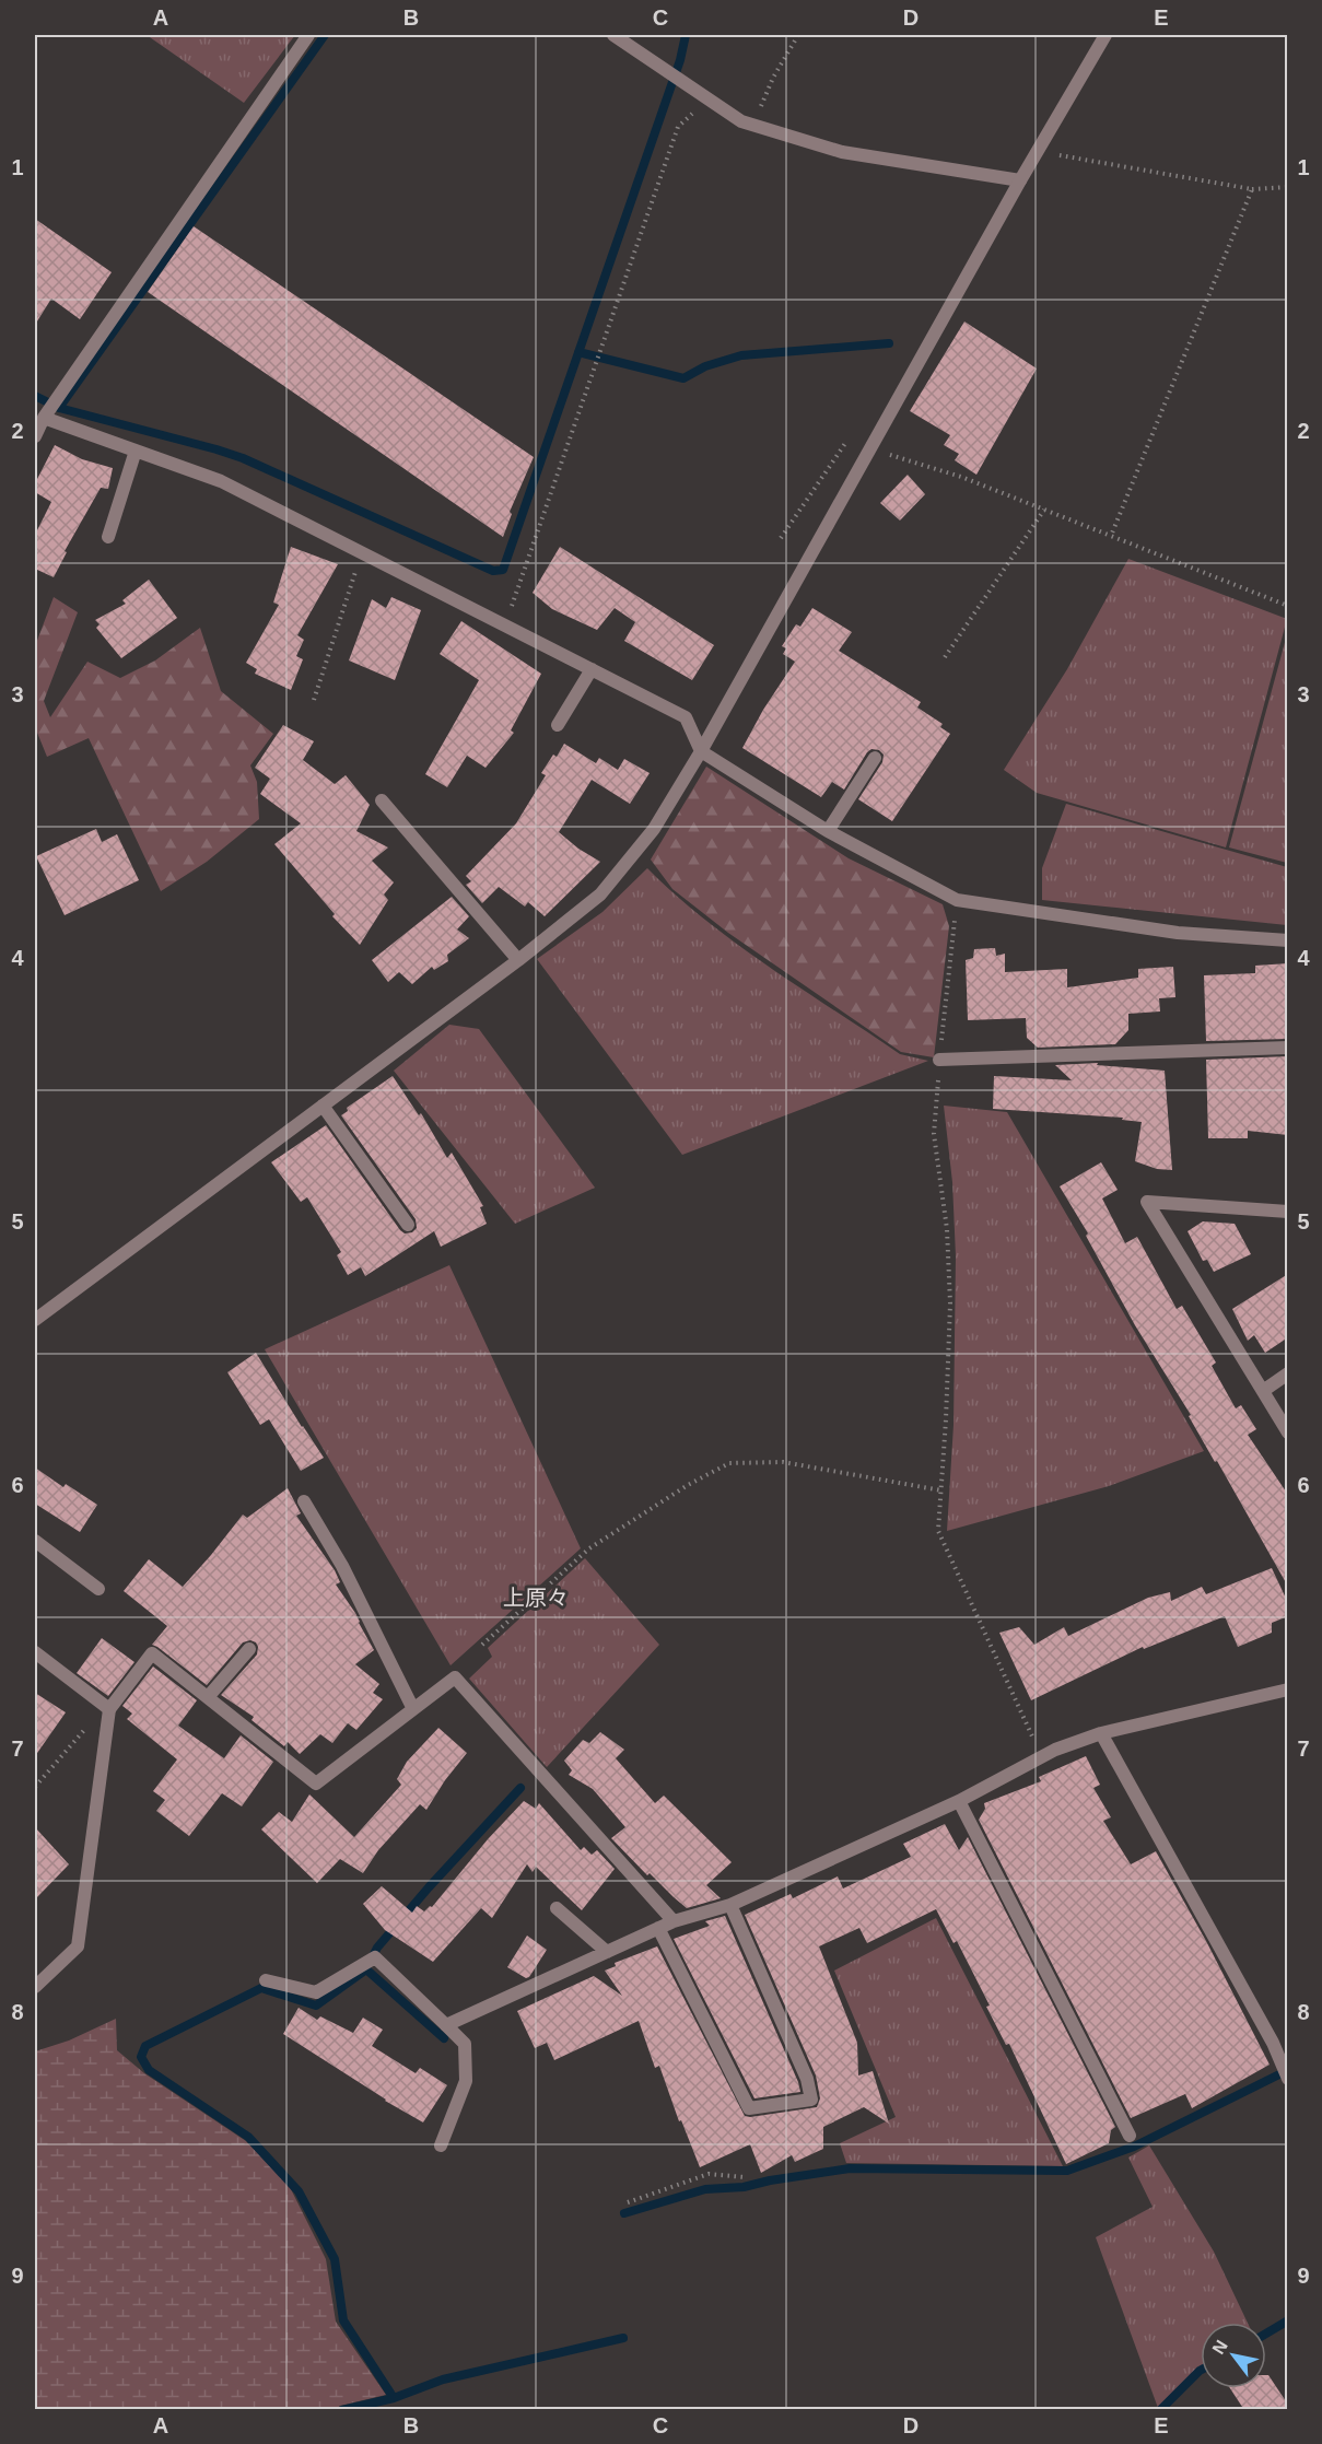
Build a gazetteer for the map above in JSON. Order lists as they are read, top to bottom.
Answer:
{
  "districts": ["上原々"],
  "north": "top left",
  "grid": {
    "columns": [
      "A",
      "B",
      "C",
      "D",
      "E"
    ],
    "rows": [
      "1",
      "2",
      "3",
      "4",
      "5",
      "6",
      "7",
      "8",
      "9"
    ]
  }
}
